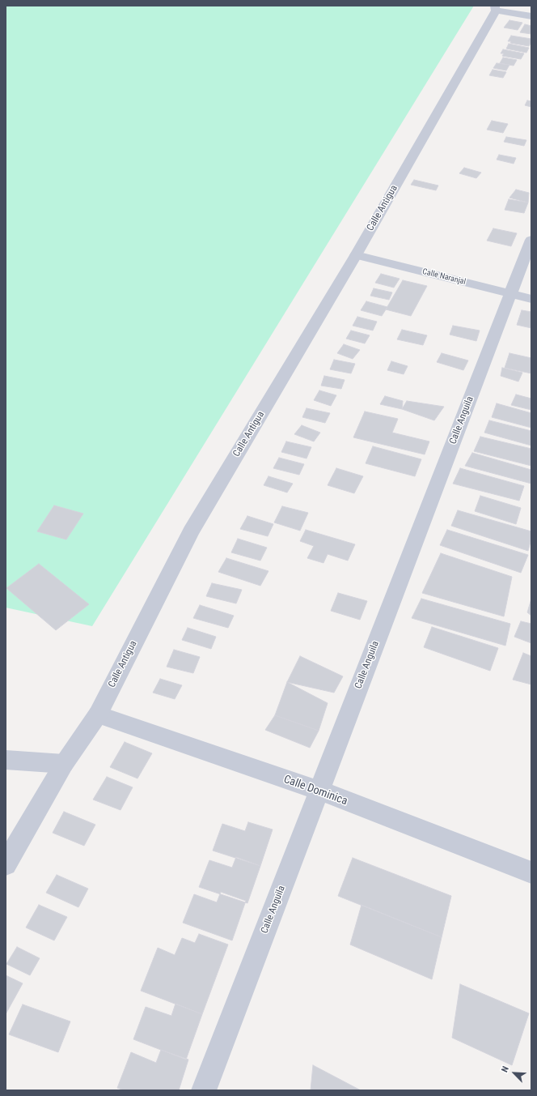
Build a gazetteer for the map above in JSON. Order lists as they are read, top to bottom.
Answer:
{
  "streets": {
    "street": [
      "Calle Antigua",
      "Calle Naranjal",
      "Calle Anguila",
      "Calle Dominica"
    ]
  },
  "crossings": [
    ["Calle Antigua", "Calle Naranjal"],
    ["Calle Antigua", "Calle Dominica"],
    ["Calle Naranjal", "Calle Anguila"],
    ["Calle Anguila", "Calle Dominica"]
  ],
  "north": "top left"
}
